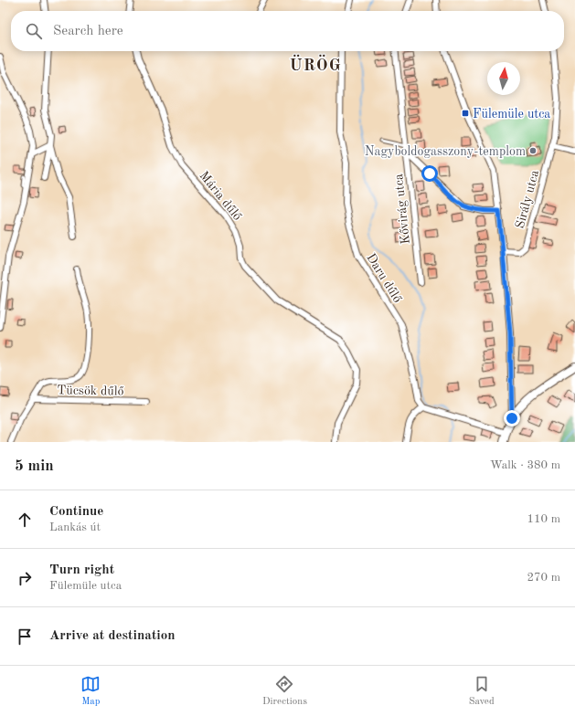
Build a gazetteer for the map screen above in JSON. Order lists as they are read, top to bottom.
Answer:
{
  "streets": {
    "street": [
      "Mária dűlő",
      "Sirály utca",
      "Kővirág utca",
      "Daru dűlő",
      "Tücsök dűlő"
    ]
  },
  "districts": ["ÜRÖG"],
  "places": {
    "transit": ["Fülemüle utca"],
    "other": ["Nagyboldogasszony-templom"]
  },
  "north": "top",
  "page": {
    "search": "Search here",
    "heading": ["5 min", "Walk · 380 m"],
    "list": [
      ["Continue", "Lankás út", "110 m"],
      ["Turn right", "Fülemüle utca", "270 m"],
      "Arrive at destination"
    ],
    "nav": ["Map", "Directions", "Saved"]
  }
}
